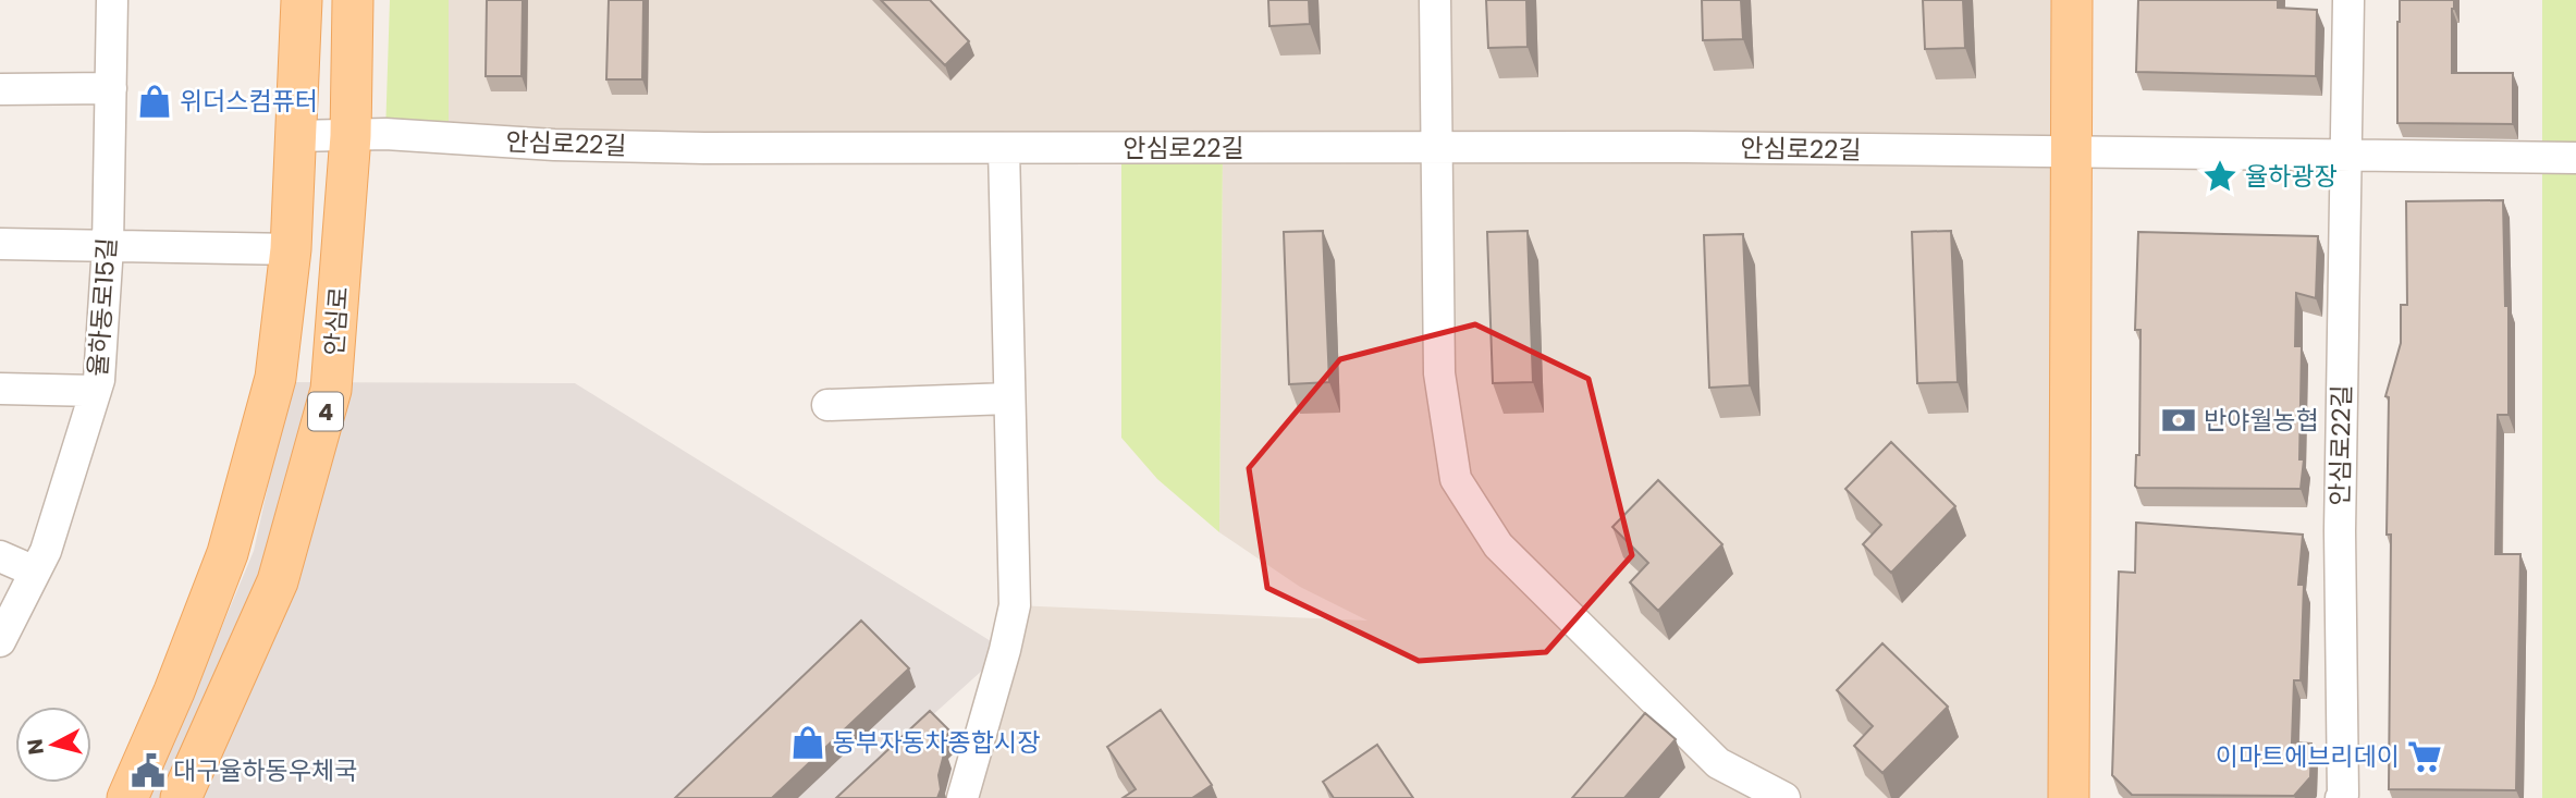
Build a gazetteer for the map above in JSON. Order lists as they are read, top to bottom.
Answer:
{
  "streets": {
    "main road": ["안심로", "4"],
    "street": ["안심로22길", "율하동로15길"]
  },
  "crossings": [
    ["안심로22길", "안심로"]
  ],
  "places": {
    "shop": ["위더스컴퓨터", "동부자동차종합시장"],
    "place": ["율하광장"],
    "bank": ["반야월농협"],
    "supermarket": ["이마트에브리데이"],
    "public building": ["대구율하동우체국"]
  },
  "north": "left"
}
